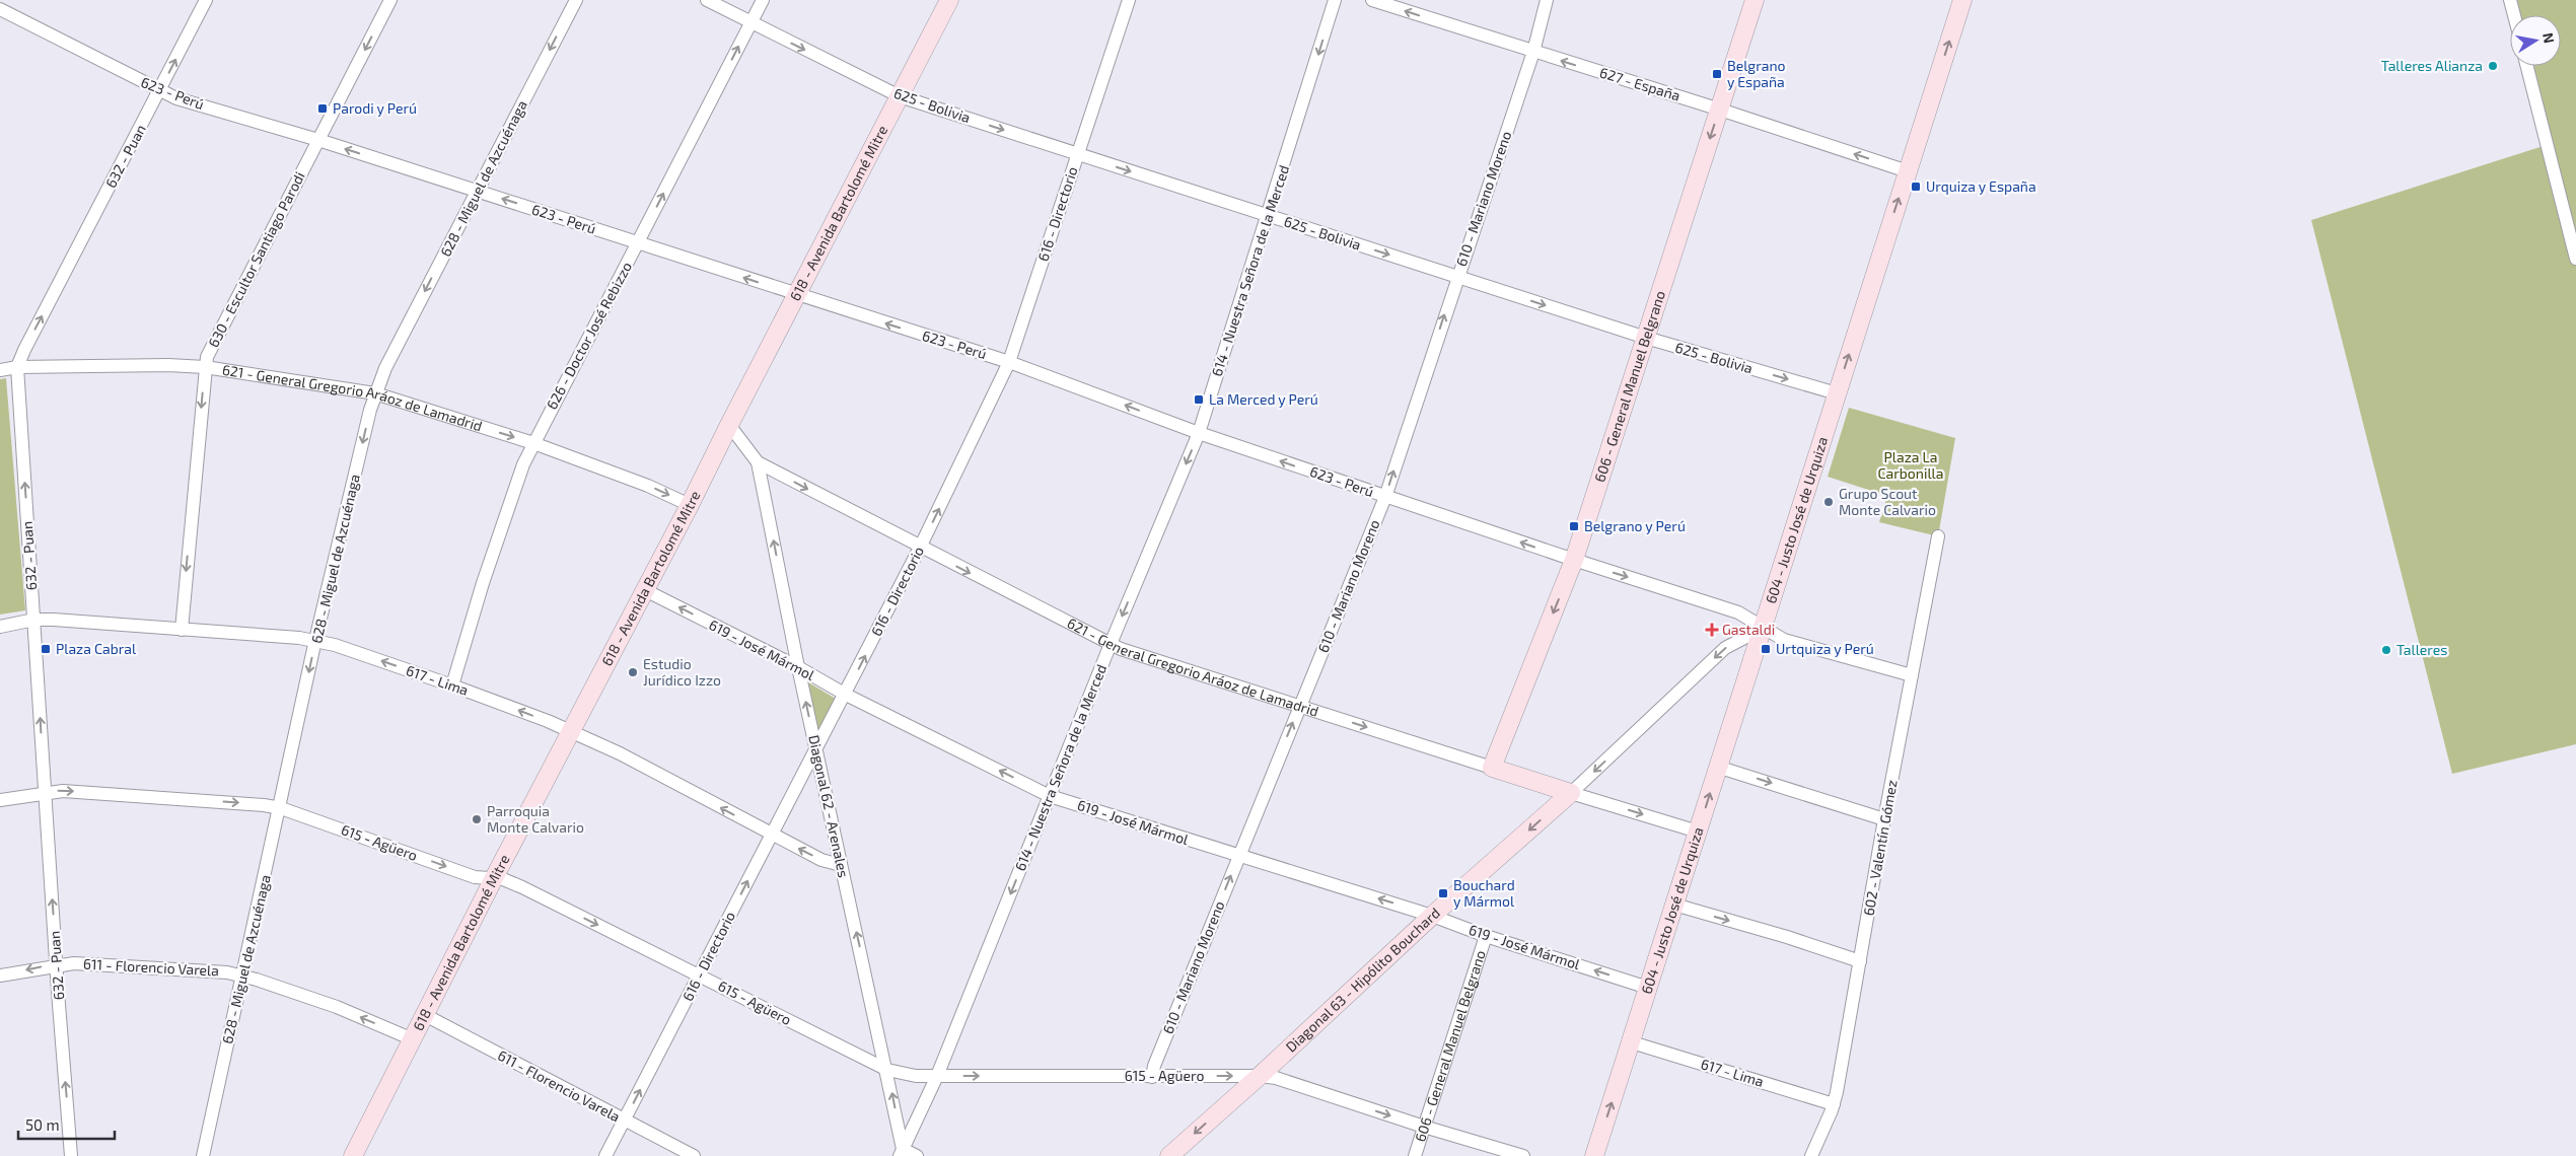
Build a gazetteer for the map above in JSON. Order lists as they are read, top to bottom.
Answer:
{
  "streets": {
    "main road": [
      "618 - Avenida Bartolomé Mitre",
      "606 - General Manuel Belgrano",
      "621 - General Gregorio Aráoz de Lamadrid",
      "604 - Justo José de Urquiza",
      "Diagonal 63 - Hipólito Bouchard"
    ],
    "street": [
      "627 - España",
      "623 - Perú",
      "625 - Bolivia",
      "632 - Puan",
      "628 - Miguel de Azcuénaga",
      "610 - Mariano Moreno",
      "616 - Directorio",
      "630 - Escultor Santiago Parodi",
      "614 - Nuestra Señora de la Merced",
      "626 - Doctor José Rebizzo",
      "619 - José Mármol",
      "617 - Lima",
      "Diagonal 62 - Arenales",
      "615 - Agüero",
      "602 - Valentín Gómez",
      "611 - Florencio Varela"
    ]
  },
  "crossings": [
    ["627 - España", "610 - Mariano Moreno"],
    ["627 - España", "606 - General Manuel Belgrano"],
    ["627 - España", "604 - Justo José de Urquiza"],
    ["623 - Perú", "632 - Puan"],
    ["623 - Perú", "628 - Miguel de Azcuénaga"],
    ["623 - Perú", "610 - Mariano Moreno"],
    ["623 - Perú", "618 - Avenida Bartolomé Mitre"],
    ["623 - Perú", "616 - Directorio"],
    ["623 - Perú", "630 - Escultor Santiago Parodi"],
    ["623 - Perú", "614 - Nuestra Señora de la Merced"],
    ["623 - Perú", "626 - Doctor José Rebizzo"],
    ["623 - Perú", "606 - General Manuel Belgrano"],
    ["623 - Perú", "604 - Justo José de Urquiza"],
    ["623 - Perú", "602 - Valentín Gómez"],
    ["623 - Perú", "Diagonal 63 - Hipólito Bouchard"],
    ["625 - Bolivia", "610 - Mariano Moreno"],
    ["625 - Bolivia", "618 - Avenida Bartolomé Mitre"],
    ["625 - Bolivia", "616 - Directorio"],
    ["625 - Bolivia", "614 - Nuestra Señora de la Merced"],
    ["625 - Bolivia", "626 - Doctor José Rebizzo"],
    ["625 - Bolivia", "606 - General Manuel Belgrano"],
    ["625 - Bolivia", "604 - Justo José de Urquiza"],
    ["632 - Puan", "621 - General Gregorio Aráoz de Lamadrid"],
    ["632 - Puan", "617 - Lima"],
    ["632 - Puan", "615 - Agüero"],
    ["632 - Puan", "611 - Florencio Varela"],
    ["628 - Miguel de Azcuénaga", "621 - General Gregorio Aráoz de Lamadrid"],
    ["628 - Miguel de Azcuénaga", "617 - Lima"],
    ["628 - Miguel de Azcuénaga", "615 - Agüero"],
    ["628 - Miguel de Azcuénaga", "611 - Florencio Varela"],
    ["610 - Mariano Moreno", "621 - General Gregorio Aráoz de Lamadrid"],
    ["610 - Mariano Moreno", "619 - José Mármol"],
    ["610 - Mariano Moreno", "615 - Agüero"],
    ["618 - Avenida Bartolomé Mitre", "621 - General Gregorio Aráoz de Lamadrid"],
    ["618 - Avenida Bartolomé Mitre", "619 - José Mármol"],
    ["618 - Avenida Bartolomé Mitre", "617 - Lima"],
    ["618 - Avenida Bartolomé Mitre", "615 - Agüero"],
    ["618 - Avenida Bartolomé Mitre", "611 - Florencio Varela"],
    ["616 - Directorio", "621 - General Gregorio Aráoz de Lamadrid"],
    ["616 - Directorio", "619 - José Mármol"],
    ["616 - Directorio", "617 - Lima"],
    ["616 - Directorio", "Diagonal 62 - Arenales"],
    ["616 - Directorio", "615 - Agüero"],
    ["616 - Directorio", "611 - Florencio Varela"],
    ["630 - Escultor Santiago Parodi", "621 - General Gregorio Aráoz de Lamadrid"],
    ["630 - Escultor Santiago Parodi", "617 - Lima"],
    ["614 - Nuestra Señora de la Merced", "621 - General Gregorio Aráoz de Lamadrid"],
    ["614 - Nuestra Señora de la Merced", "619 - José Mármol"],
    ["614 - Nuestra Señora de la Merced", "Diagonal 62 - Arenales"],
    ["614 - Nuestra Señora de la Merced", "615 - Agüero"],
    ["626 - Doctor José Rebizzo", "621 - General Gregorio Aráoz de Lamadrid"],
    ["626 - Doctor José Rebizzo", "617 - Lima"],
    ["606 - General Manuel Belgrano", "621 - General Gregorio Aráoz de Lamadrid"],
    ["606 - General Manuel Belgrano", "619 - José Mármol"],
    ["606 - General Manuel Belgrano", "615 - Agüero"],
    ["621 - General Gregorio Aráoz de Lamadrid", "604 - Justo José de Urquiza"],
    ["621 - General Gregorio Aráoz de Lamadrid", "Diagonal 62 - Arenales"],
    ["621 - General Gregorio Aráoz de Lamadrid", "Diagonal 63 - Hipólito Bouchard"],
    ["604 - Justo José de Urquiza", "619 - José Mármol"],
    ["604 - Justo José de Urquiza", "617 - Lima"],
    ["604 - Justo José de Urquiza", "Diagonal 63 - Hipólito Bouchard"],
    ["619 - José Mármol", "Diagonal 62 - Arenales"],
    ["619 - José Mármol", "Diagonal 63 - Hipólito Bouchard"],
    ["617 - Lima", "Diagonal 62 - Arenales"],
    ["617 - Lima", "602 - Valentín Gómez"],
    ["Diagonal 62 - Arenales", "615 - Agüero"],
    ["615 - Agüero", "Diagonal 63 - Hipólito Bouchard"]
  ],
  "one_way": [
    "627 - España",
    "625 - Bolivia",
    "632 - Puan",
    "628 - Miguel de Azcuénaga",
    "610 - Mariano Moreno",
    "616 - Directorio",
    "630 - Escultor Santiago Parodi",
    "614 - Nuestra Señora de la Merced",
    "606 - General Manuel Belgrano",
    "621 - General Gregorio Aráoz de Lamadrid",
    "604 - Justo José de Urquiza",
    "619 - José Mármol",
    "617 - Lima",
    "Diagonal 62 - Arenales",
    "615 - Agüero",
    "Diagonal 63 - Hipólito Bouchard"
  ],
  "parks": ["Plaza La Carbonilla"],
  "places": {
    "other": [
      "Talleres Alianza",
      "Grupo Scout Monte Calvario",
      "Talleres",
      "Estudio Jurídico Izzo",
      "Parroquia Monte Calvario"
    ],
    "transit": [
      "Belgrano y España",
      "Parodi y Perú",
      "Urquiza y España",
      "La Merced y Perú",
      "Belgrano y Perú",
      "Plaza Cabral",
      "Urtquiza y Perú",
      "Bouchard y Mármol"
    ],
    "health": ["Gastaldi"]
  },
  "scale_bar": "50 m",
  "north": "right"
}
